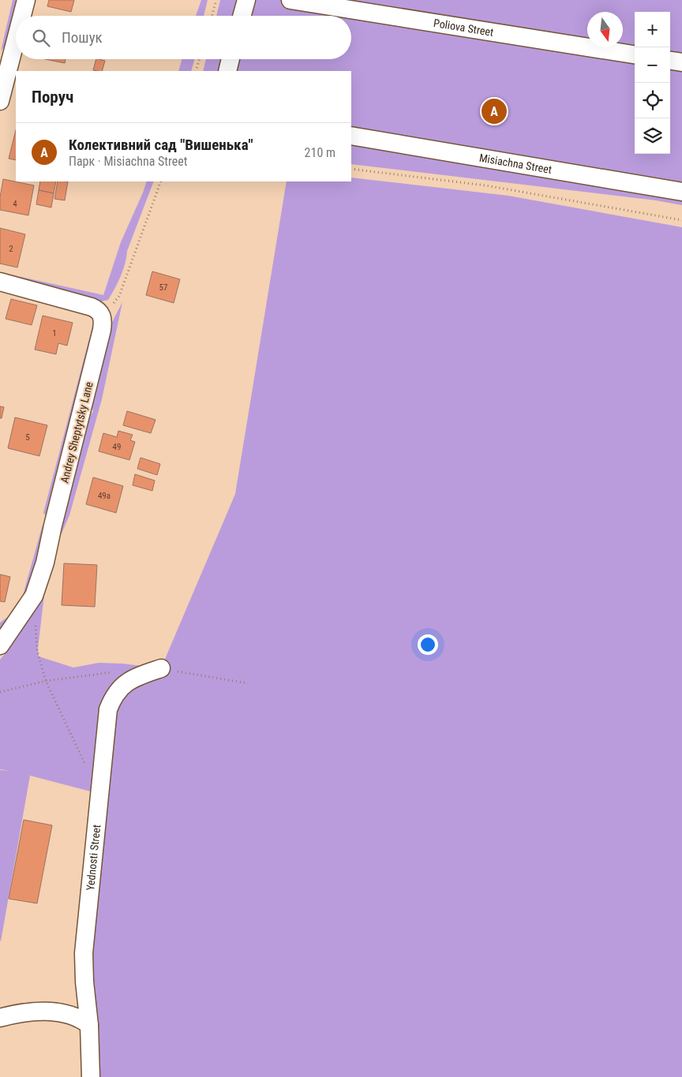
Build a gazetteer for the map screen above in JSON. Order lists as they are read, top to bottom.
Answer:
{
  "streets": {
    "street": [
      "Poliova Street",
      "Misiachna Street",
      "Andrey Sheptytsky Lane",
      "Yednosti Street"
    ]
  },
  "house_numbers": [
    "4",
    "2",
    "57",
    "1",
    "5",
    "49",
    "49а"
  ],
  "north": "bottom",
  "page": {
    "map_buttons": ["+", "−"],
    "search": "Пошук",
    "heading": "Поруч",
    "pins": "A",
    "list": [
      {
        "mark": "A",
        "name": "Колективний сад \"Вишенька\"",
        "note": "Парк · Misiachna Street",
        "value": "210 m"
      }
    ]
  }
}
